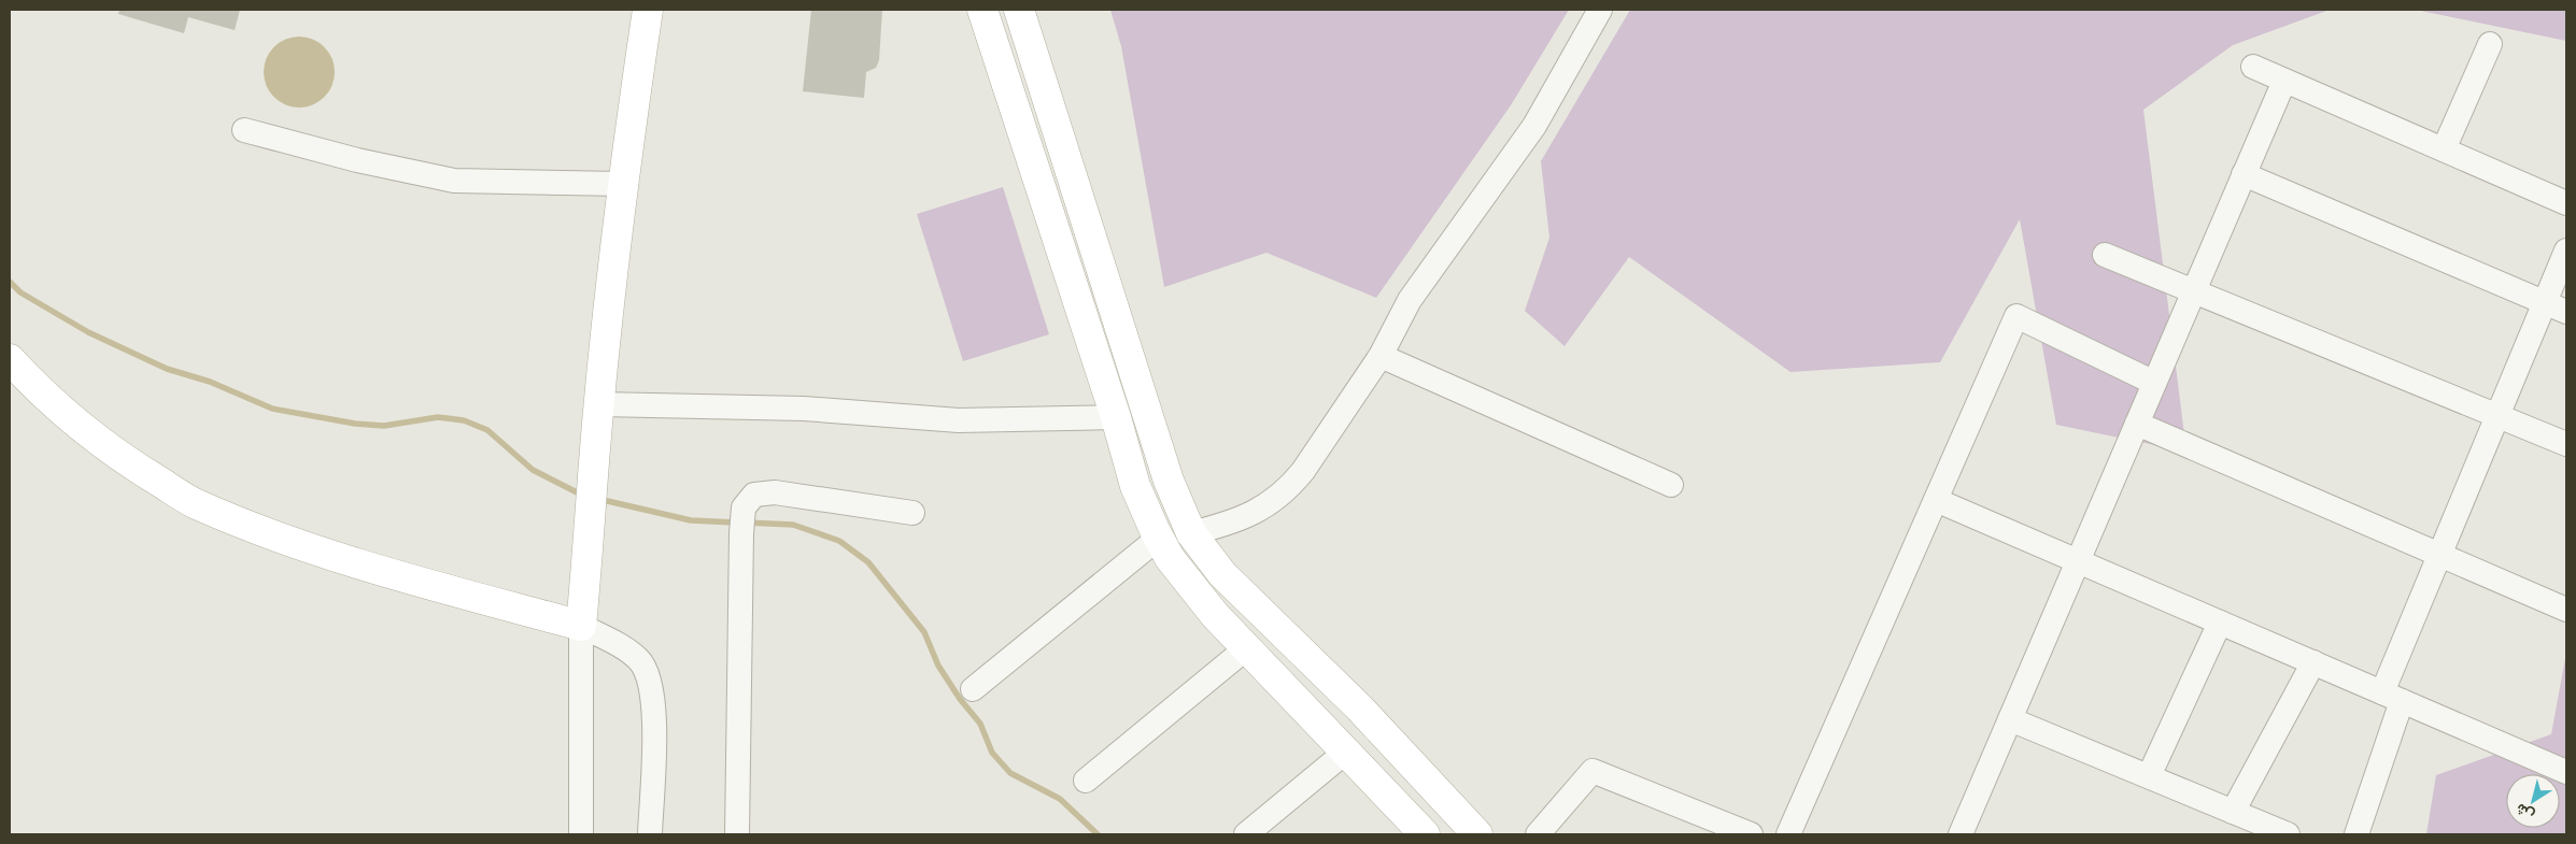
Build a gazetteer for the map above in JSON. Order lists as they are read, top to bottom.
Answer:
{
  "north": "bottom left"
}
